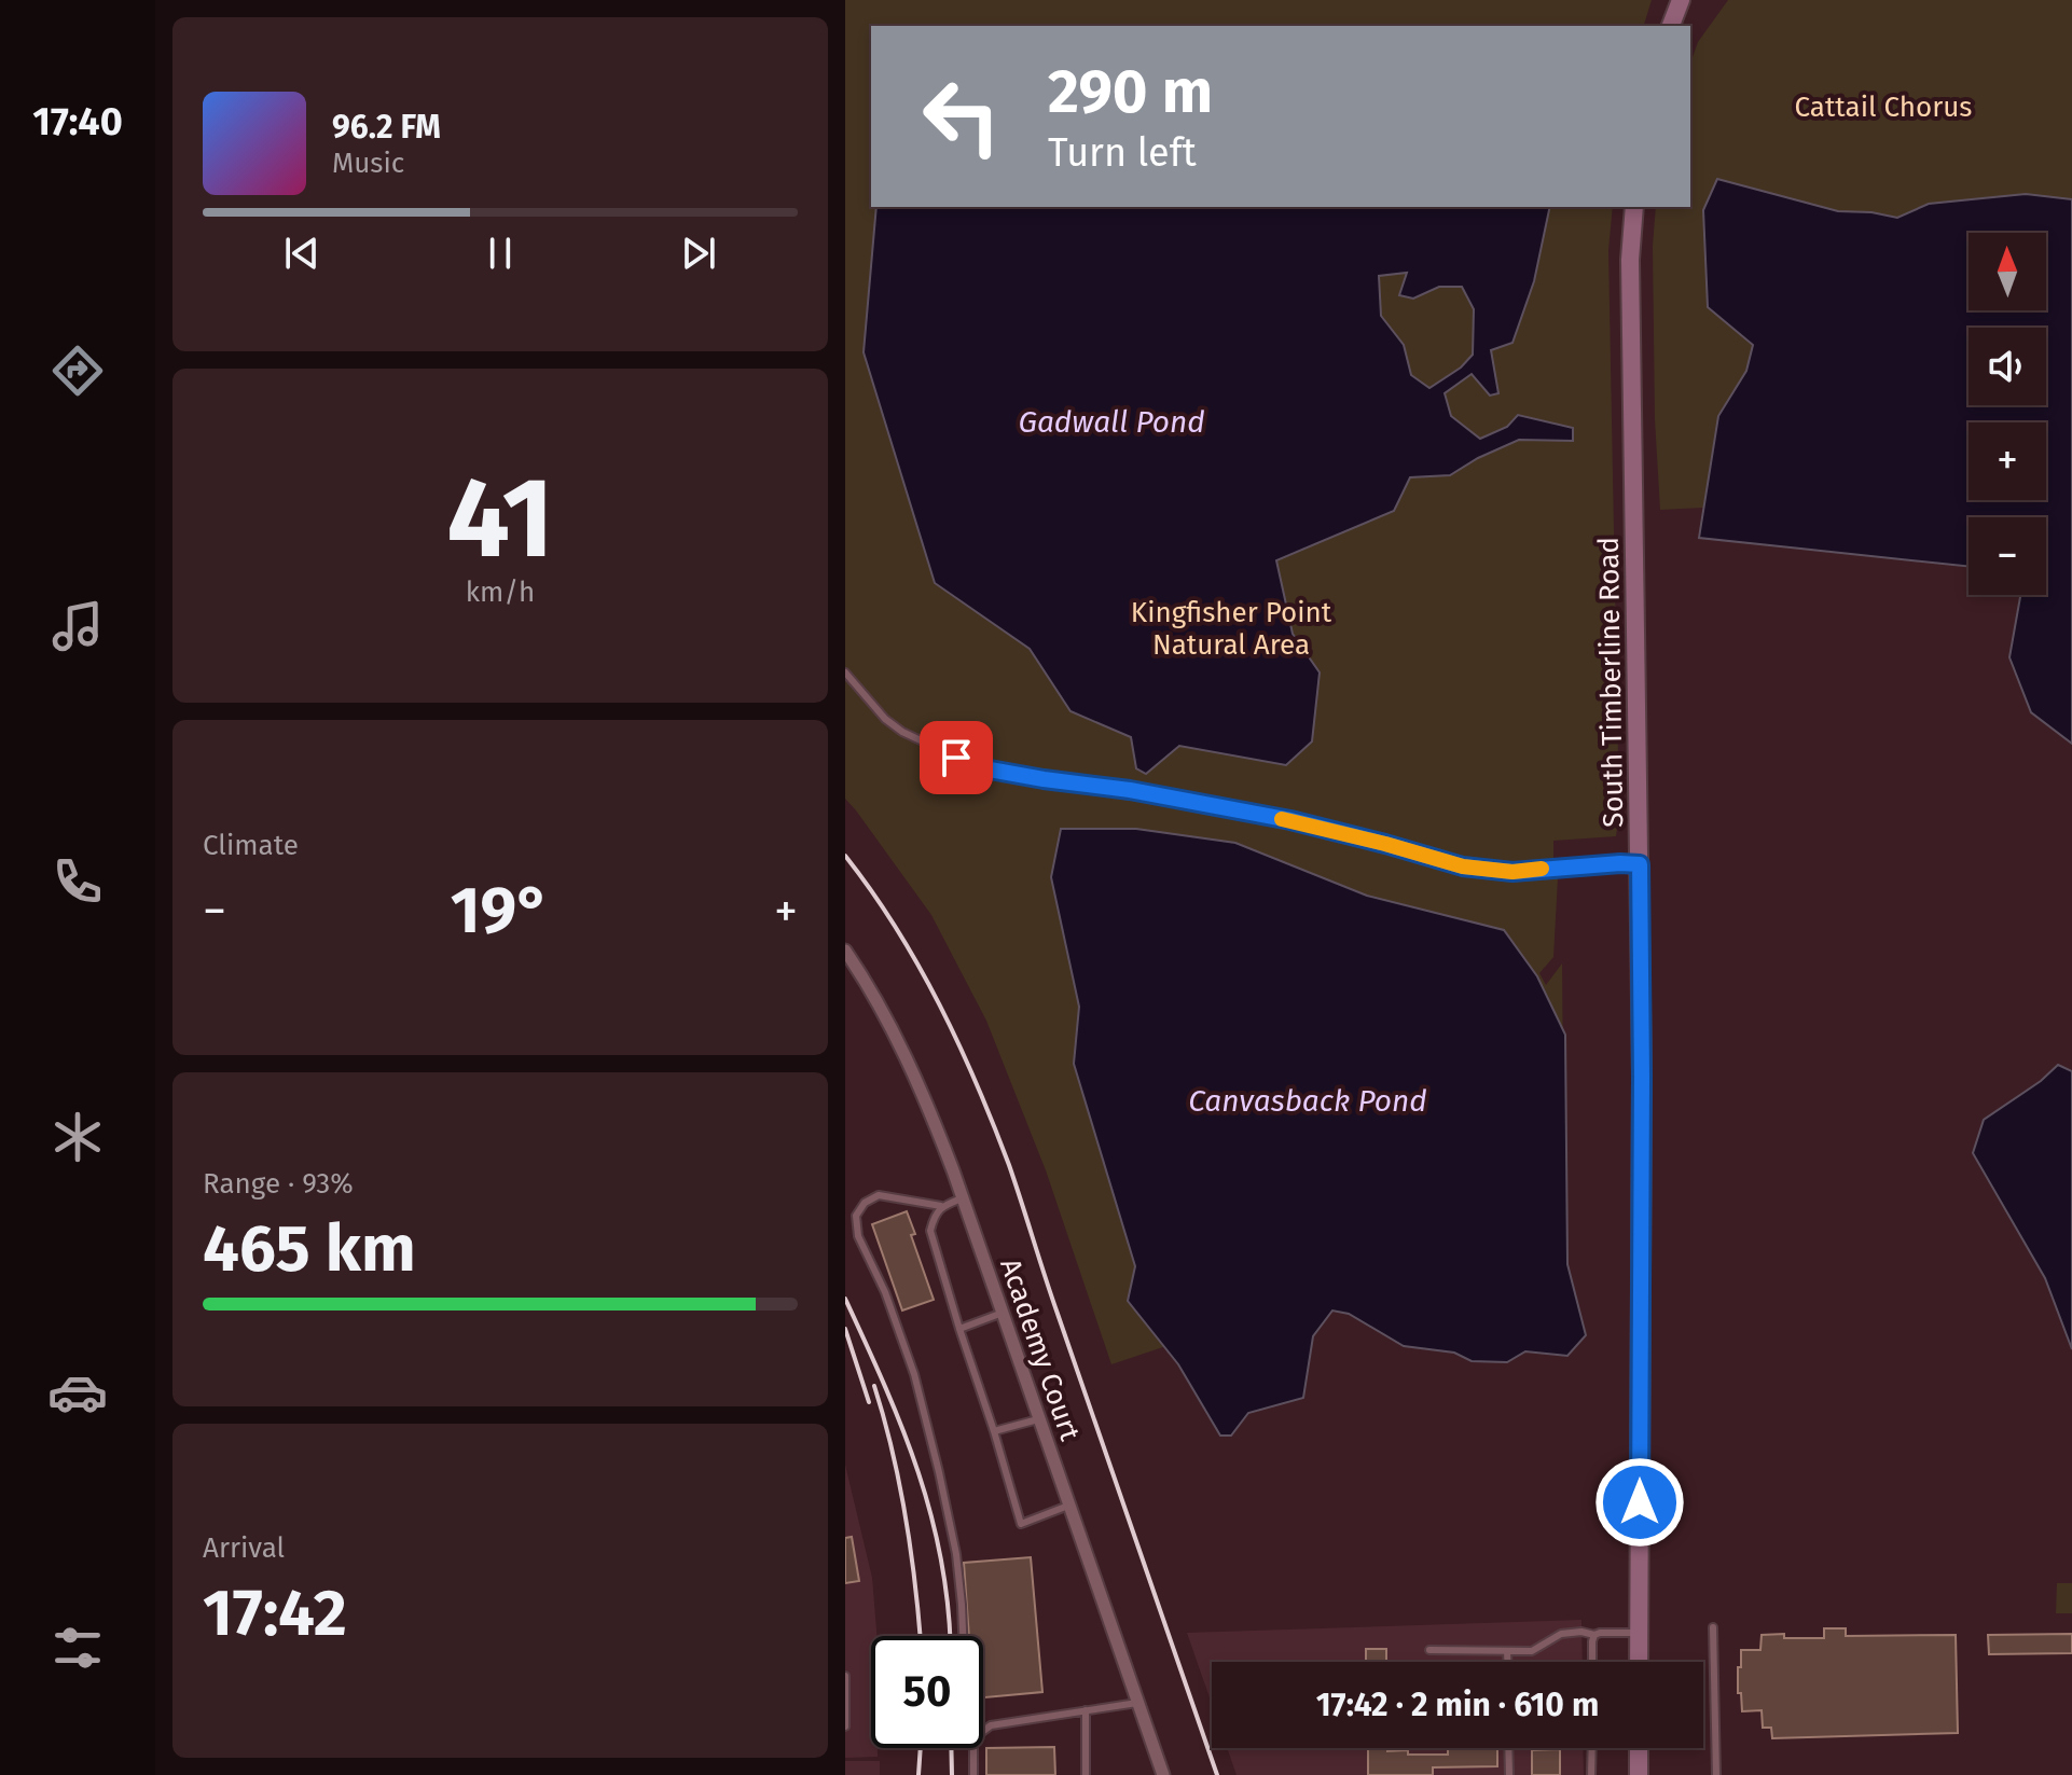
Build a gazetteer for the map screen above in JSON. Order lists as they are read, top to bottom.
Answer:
{
  "streets": {
    "main road": ["South Timberline Road"],
    "street": ["Academy Court"]
  },
  "water": ["Gadwall Pond", "Canvasback Pond"],
  "parks": ["Cattail Chorus", "Kingfisher Point Natural Area"],
  "north": "top",
  "page": {
    "tabs": "17:40",
    "turn": ["290 m", "Turn left"],
    "song": ["96.2 FM", "Music"],
    "map_buttons": ["+", "−"],
    "tile": [
      ["41", "km/h"],
      "Climate",
      ["Range · 93%", "465 km"],
      ["Arrival", "17:42"]
    ],
    "heat": ["−", "19°", "+"],
    "limit": "50",
    "trip": "17:42 · 2 min · 610 m"
  }
}
